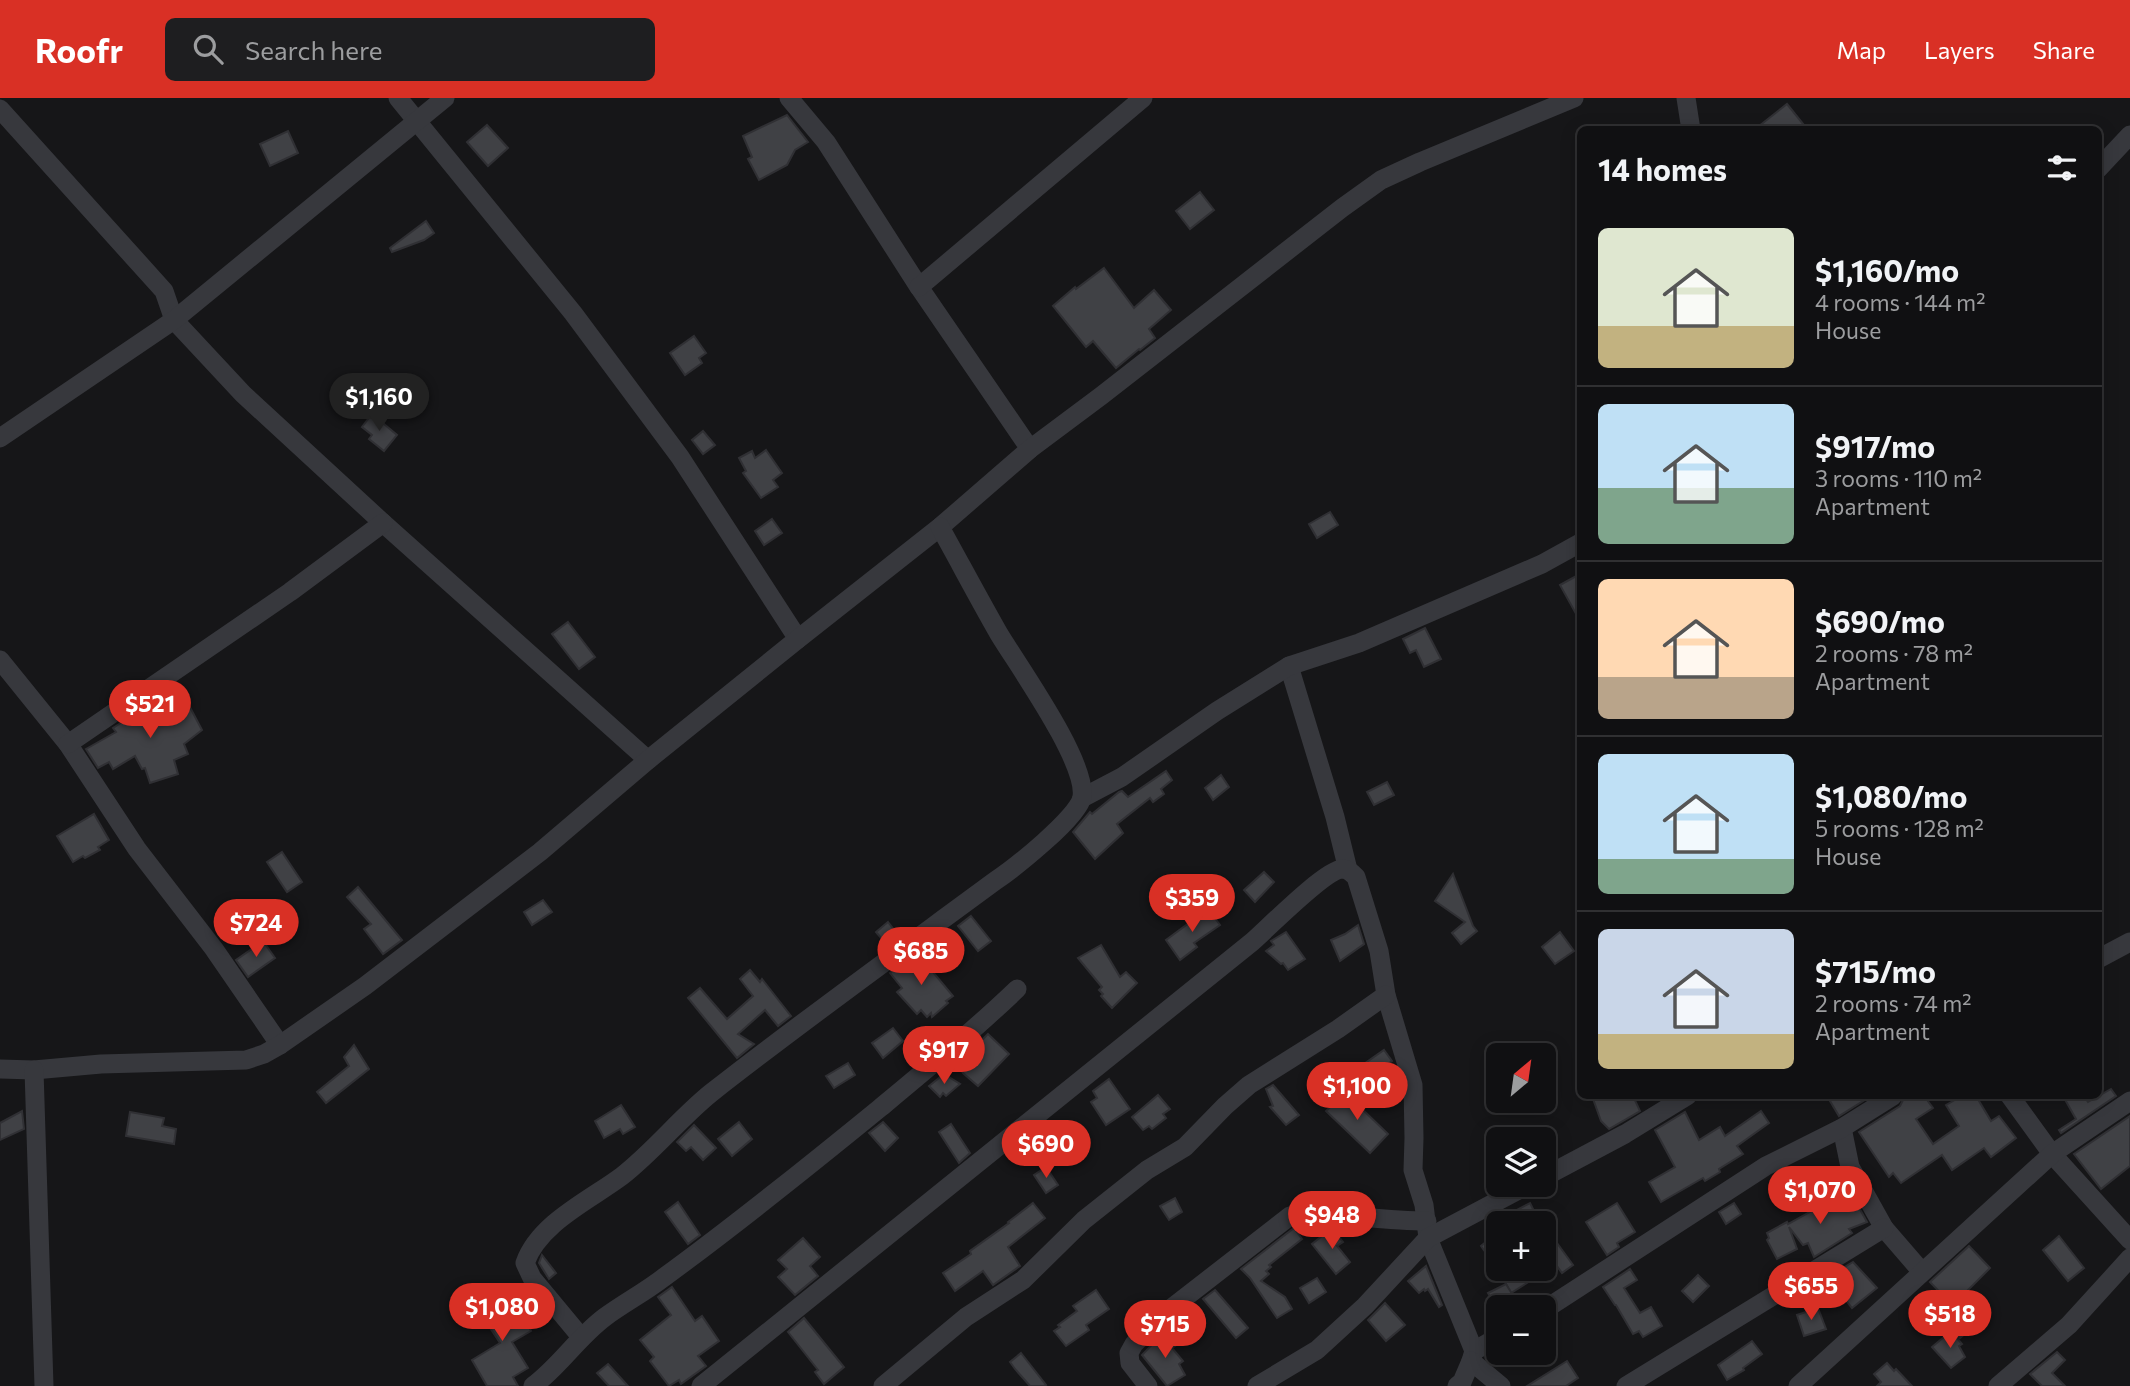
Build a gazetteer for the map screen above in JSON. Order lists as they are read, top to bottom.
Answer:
{
  "north": "top right",
  "page": {
    "header": "Roofr",
    "search": "Search here",
    "nav": ["Map", "Layers", "Share"],
    "heading": "14 homes",
    "list": [
      {
        "name": "$1,160/mo",
        "note": "4 rooms · 144 m² · House"
      },
      {
        "name": "$917/mo",
        "note": "3 rooms · 110 m² · Apartment"
      },
      {
        "name": "$690/mo",
        "note": "2 rooms · 78 m² · Apartment"
      },
      {
        "name": "$1,080/mo",
        "note": "5 rooms · 128 m² · House"
      },
      {
        "name": "$715/mo",
        "note": "2 rooms · 74 m² · Apartment"
      }
    ],
    "price": [
      "$1,160",
      "$521",
      "$359",
      "$724",
      "$685",
      "$917",
      "$1,100",
      "$690",
      "$1,070",
      "$948",
      "$655",
      "$1,080",
      "$518",
      "$715"
    ],
    "map_buttons": ["+", "−"]
  }
}
